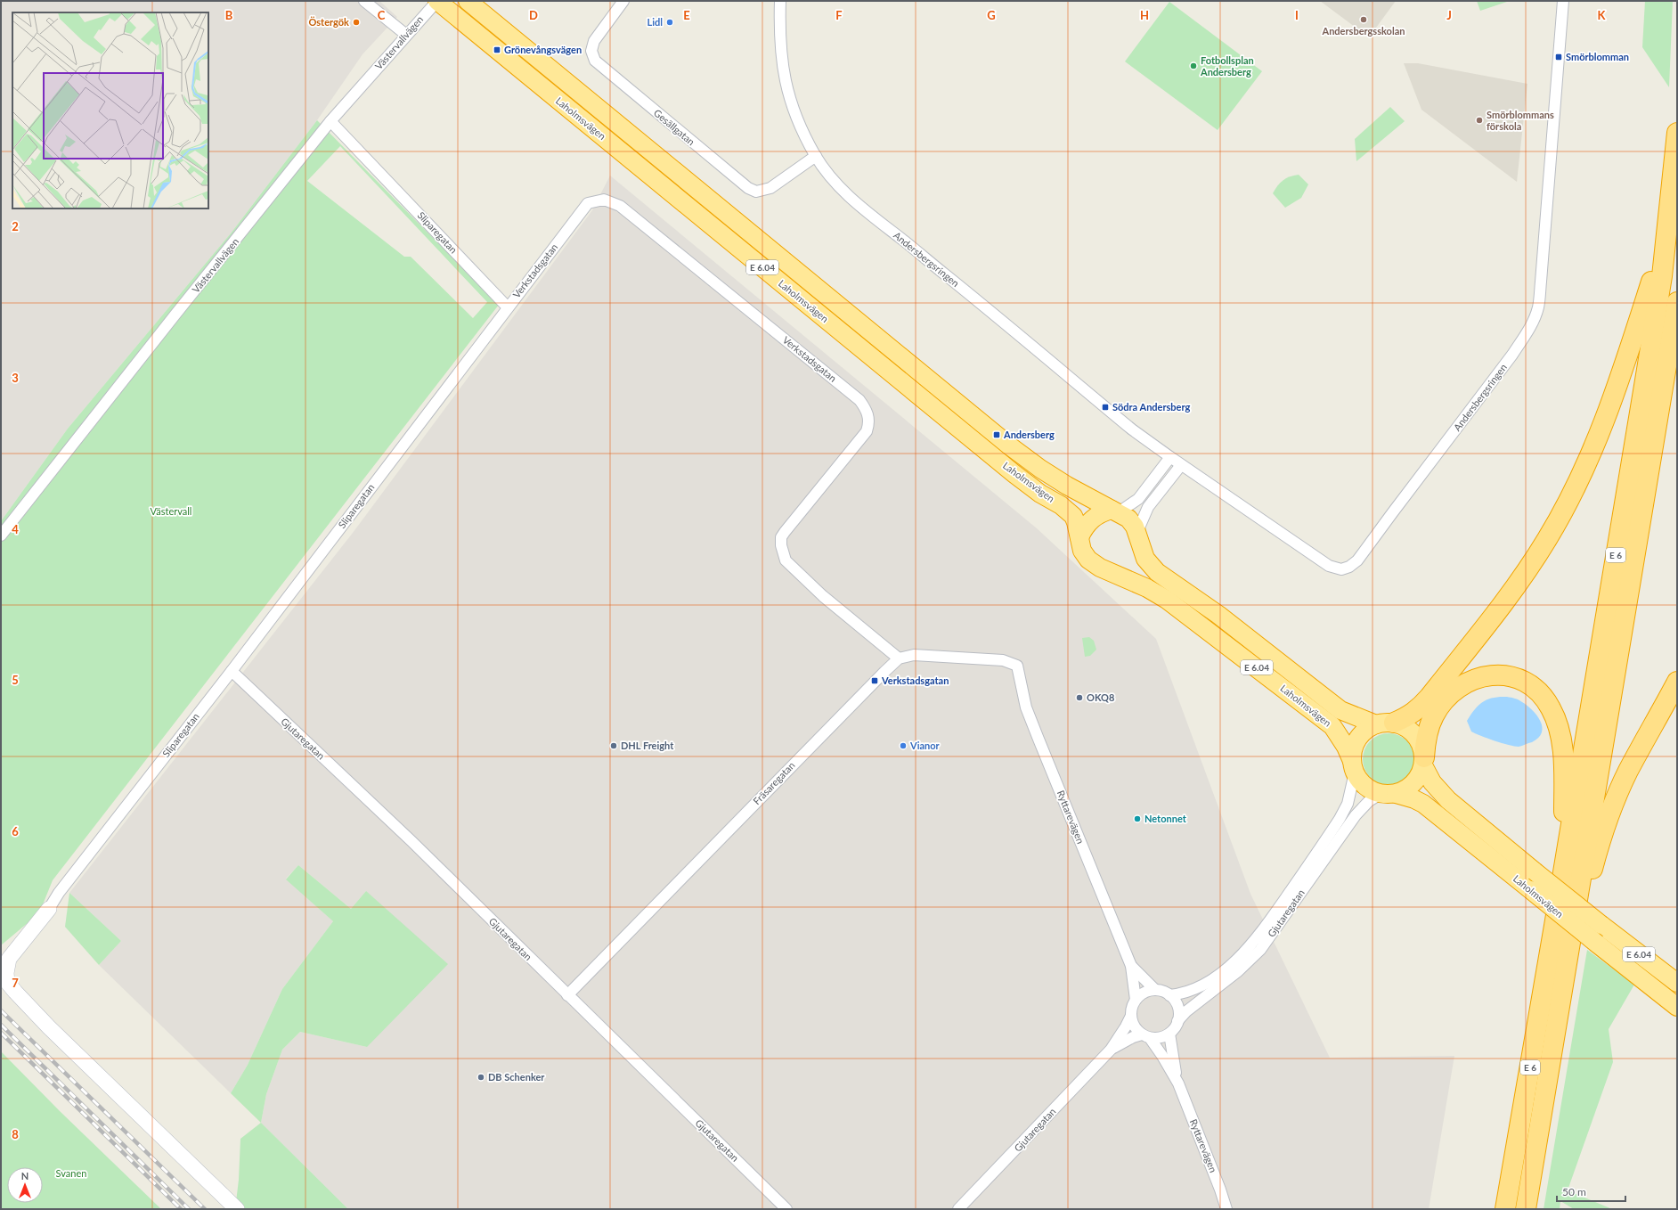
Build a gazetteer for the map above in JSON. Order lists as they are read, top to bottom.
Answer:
{
  "streets": {
    "highway": ["Laholmsvägen", "E 6.04", "E 6"],
    "street": [
      "Västervallvägen",
      "Gesällgatan",
      "Sliparegatan",
      "Andersbergsringen",
      "Verkstadsgatan",
      "Gjutaregatan",
      "Fräsaregatan",
      "Ryttarevägen"
    ]
  },
  "crossings": [
    ["Västervallvägen", "Laholmsvägen"],
    ["Västervallvägen", "Sliparegatan"],
    ["Laholmsvägen", "Gjutaregatan"],
    ["Gesällgatan", "Andersbergsringen"],
    ["Sliparegatan", "Verkstadsgatan"],
    ["Sliparegatan", "Gjutaregatan"],
    ["Verkstadsgatan", "Fräsaregatan"],
    ["Verkstadsgatan", "Ryttarevägen"],
    ["Gjutaregatan", "Fräsaregatan"],
    ["Gjutaregatan", "Ryttarevägen"],
    ["Fräsaregatan", "Ryttarevägen"]
  ],
  "parks": ["Västervall", "Svanen"],
  "places": {
    "other": [
      "Andersbergsskolan",
      "Östergök",
      "Lidl",
      "Fotbollsplan Andersberg",
      "Smörblommans förskola",
      "OKQ8",
      "DHL Freight",
      "Vianor",
      "Netonnet",
      "DB Schenker"
    ],
    "transit": [
      "Grönevångsvägen",
      "Smörblomman",
      "Södra Andersberg",
      "Andersberg",
      "Verkstadsgatan"
    ]
  },
  "scale_bar": "50 m",
  "north": "top",
  "grid": {
    "columns": [
      "B",
      "C",
      "D",
      "E",
      "F",
      "G",
      "H",
      "I",
      "J",
      "K"
    ],
    "rows": [
      "2",
      "3",
      "4",
      "5",
      "6",
      "7",
      "8"
    ]
  }
}
